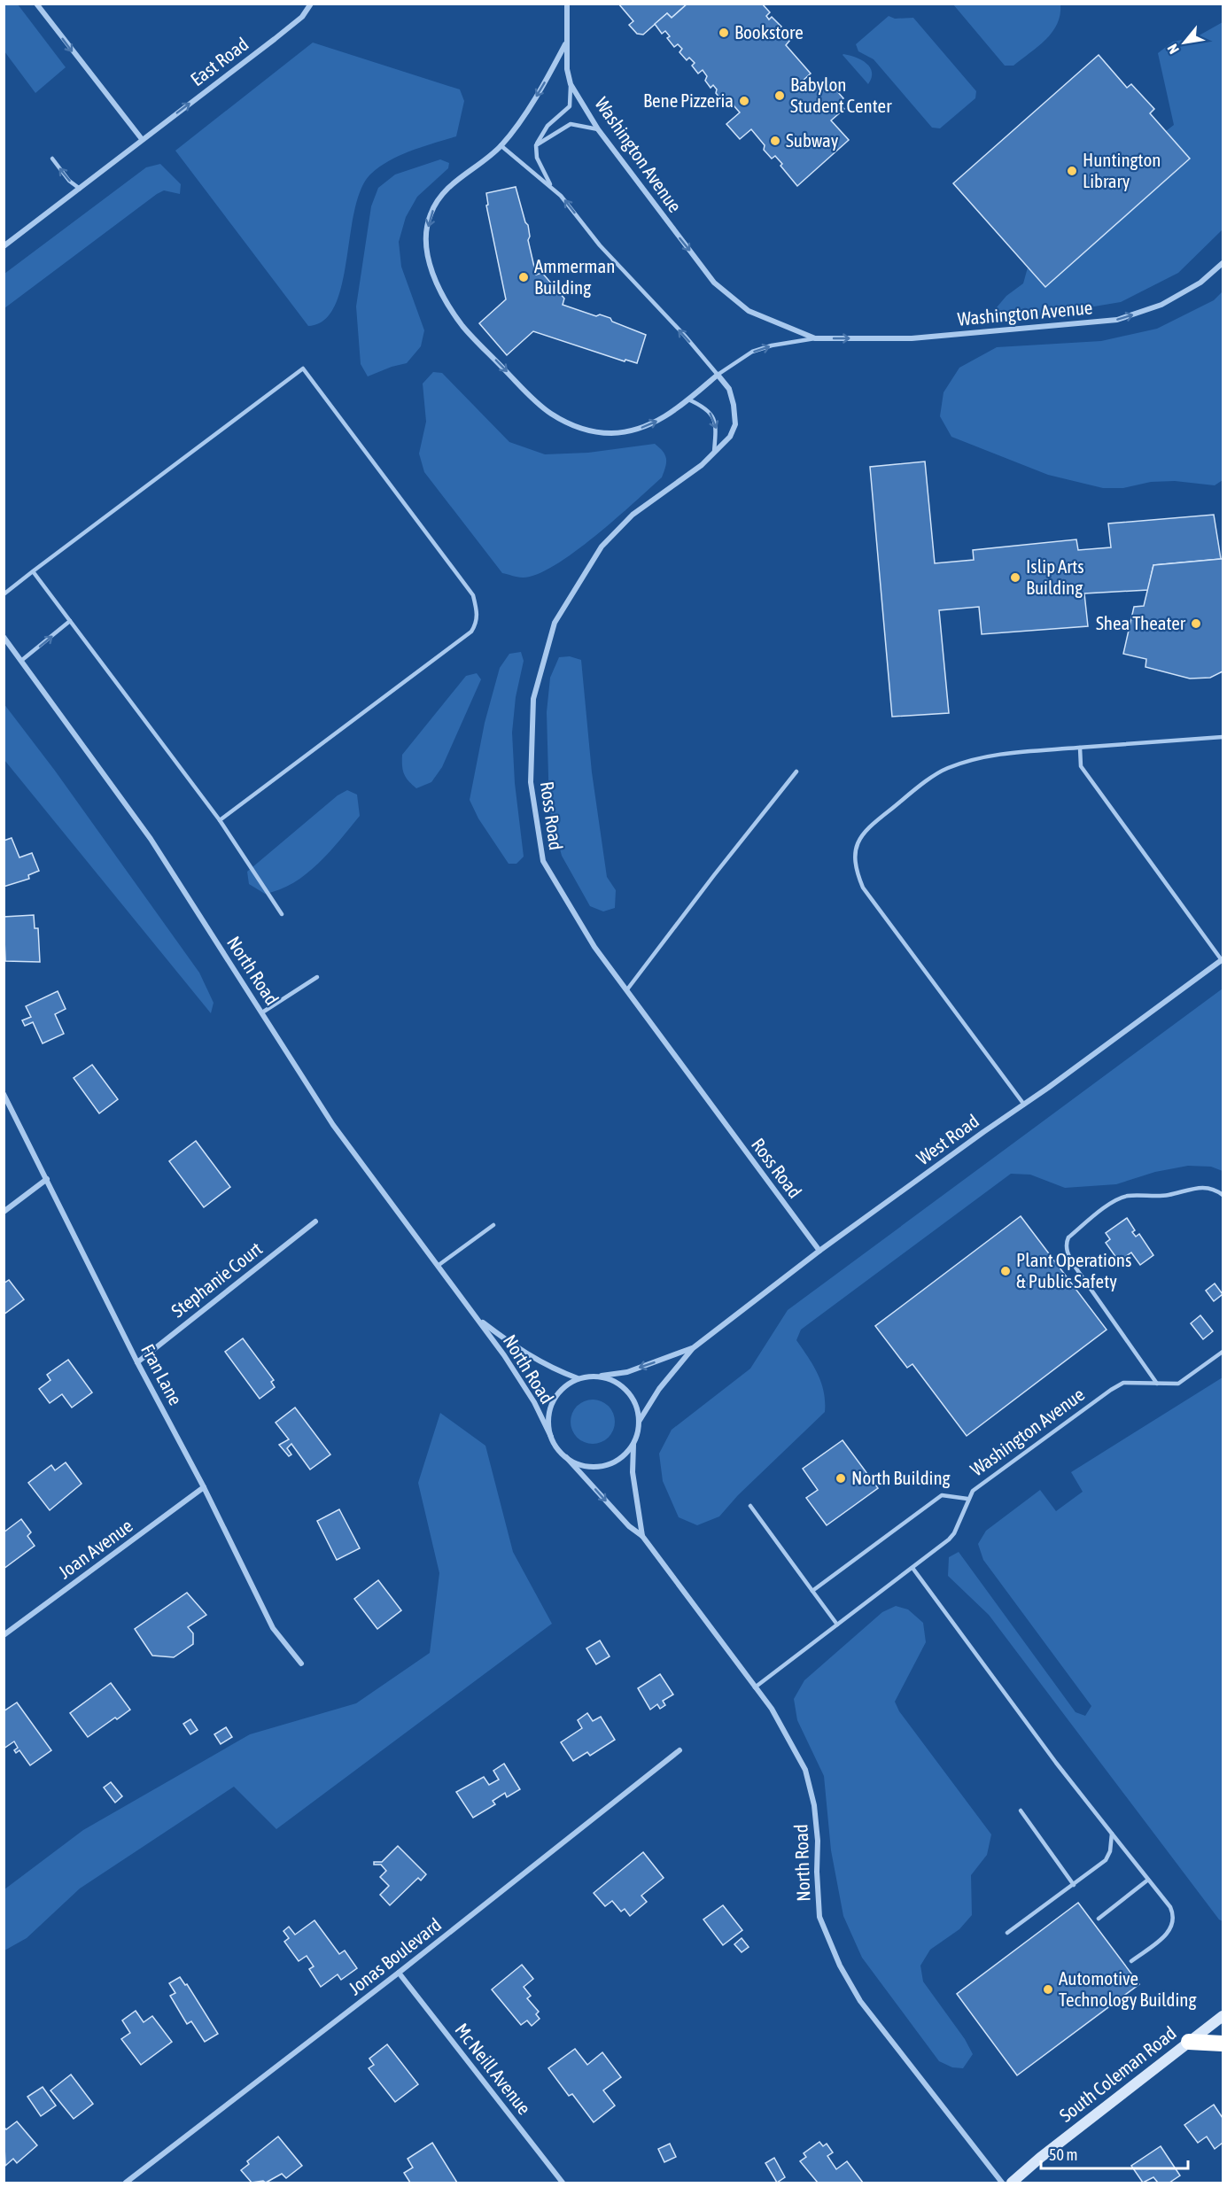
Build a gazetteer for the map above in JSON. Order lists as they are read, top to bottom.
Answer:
{
  "streets": {
    "street": [
      "East Road",
      "Washington Avenue",
      "Ross Road",
      "North Road",
      "West Road",
      "Stephanie Court",
      "Fran Lane",
      "Joan Avenue",
      "Jonas Boulevard",
      "Mc Neill Avenue",
      "South Coleman Road"
    ]
  },
  "crossings": [
    ["Washington Avenue", "Ross Road"],
    ["Washington Avenue", "North Road"],
    ["Ross Road", "West Road"],
    ["North Road", "West Road"],
    ["Stephanie Court", "Fran Lane"],
    ["Fran Lane", "Joan Avenue"],
    ["Jonas Boulevard", "Mc Neill Avenue"]
  ],
  "one_way": ["East Road"],
  "places": [
    "Bookstore",
    "Babylon Student Center",
    "Bene Pizzeria",
    "Subway",
    "Huntington Library",
    "Ammerman Building",
    "Islip Arts Building",
    "Shea Theater",
    "Plant Operations & Public Safety",
    "North Building",
    "Automotive Technology Building"
  ],
  "scale_bar": "50 m",
  "north": "bottom left"
}
